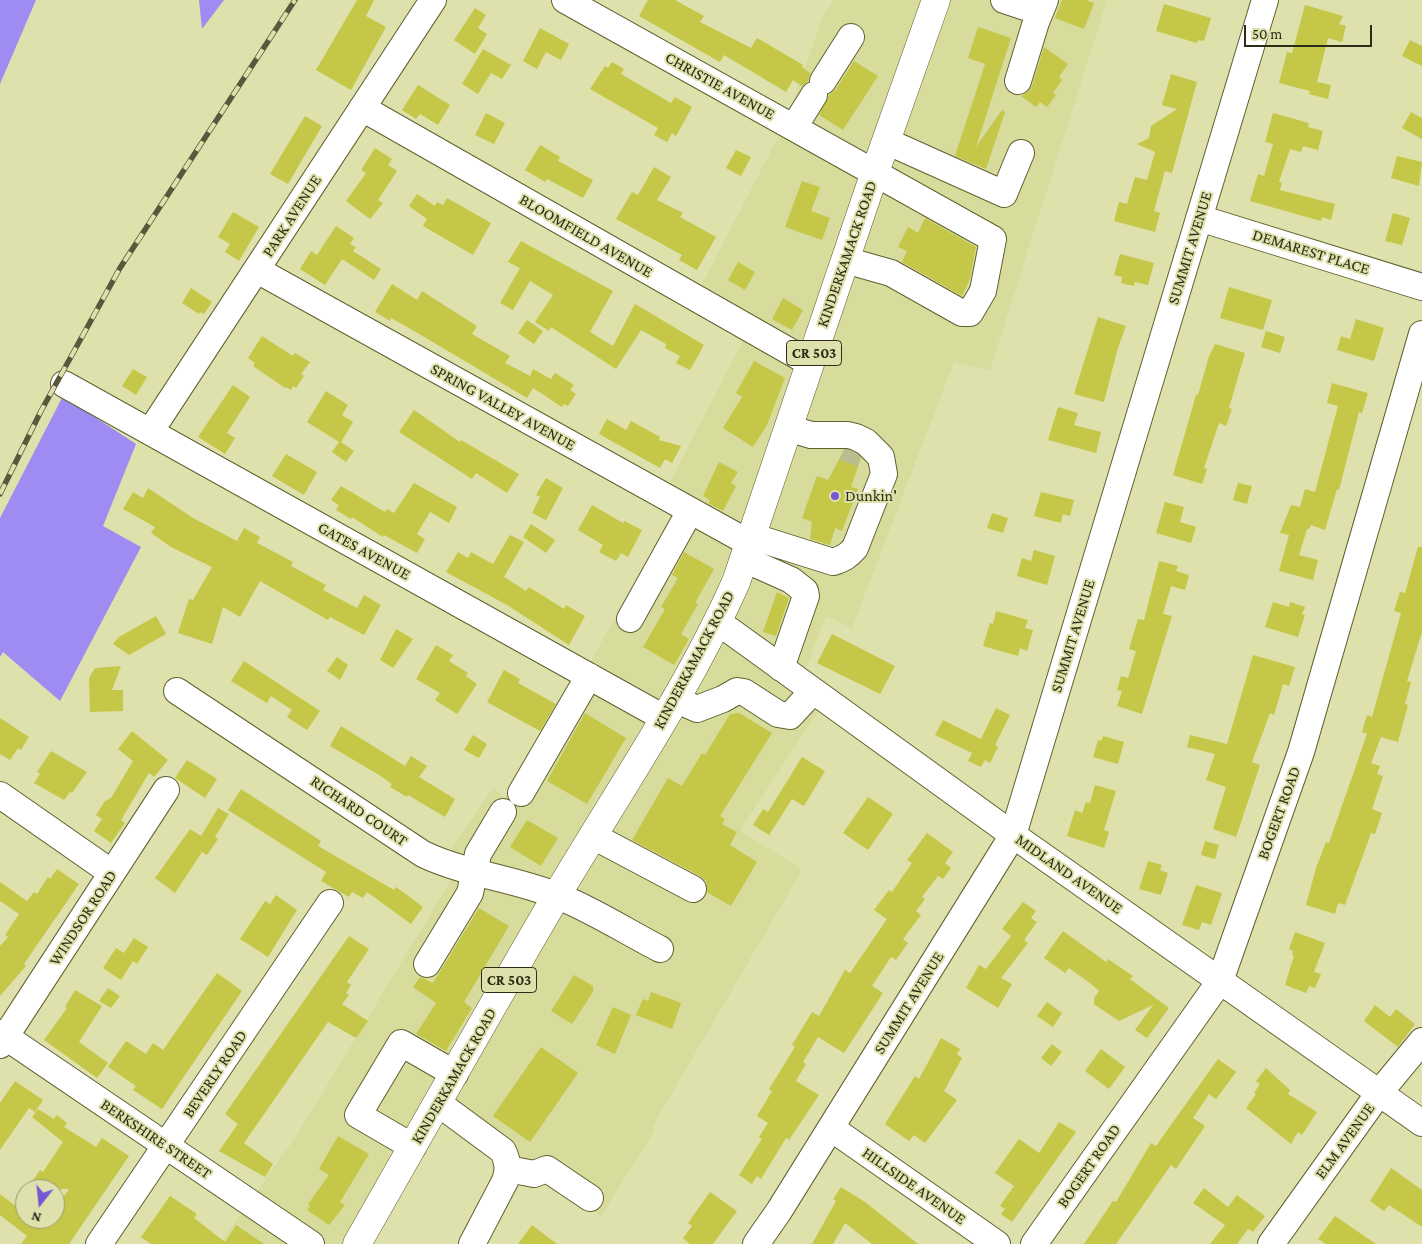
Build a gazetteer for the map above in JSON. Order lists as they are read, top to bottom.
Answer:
{
  "streets": {
    "main road": ["KINDERKAMACK ROAD", "CR 503"],
    "street": [
      "CHRISTIE AVENUE",
      "PARK AVENUE",
      "BLOOMFIELD AVENUE",
      "SUMMIT AVENUE",
      "DEMAREST PLACE",
      "SPRING VALLEY AVENUE",
      "GATES AVENUE",
      "RICHARD COURT",
      "BOGERT ROAD",
      "MIDLAND AVENUE",
      "WINDSOR ROAD",
      "BEVERLY ROAD",
      "BERKSHIRE STREET",
      "ELM AVENUE",
      "HILLSIDE AVENUE"
    ]
  },
  "crossings": [
    ["CHRISTIE AVENUE", "KINDERKAMACK ROAD"],
    ["PARK AVENUE", "BLOOMFIELD AVENUE"],
    ["PARK AVENUE", "SPRING VALLEY AVENUE"],
    ["PARK AVENUE", "GATES AVENUE"],
    ["BLOOMFIELD AVENUE", "KINDERKAMACK ROAD"],
    ["SUMMIT AVENUE", "DEMAREST PLACE"],
    ["SUMMIT AVENUE", "MIDLAND AVENUE"],
    ["SUMMIT AVENUE", "HILLSIDE AVENUE"],
    ["KINDERKAMACK ROAD", "SPRING VALLEY AVENUE"],
    ["KINDERKAMACK ROAD", "GATES AVENUE"],
    ["KINDERKAMACK ROAD", "RICHARD COURT"],
    ["KINDERKAMACK ROAD", "MIDLAND AVENUE"],
    ["GATES AVENUE", "MIDLAND AVENUE"],
    ["BOGERT ROAD", "MIDLAND AVENUE"],
    ["MIDLAND AVENUE", "ELM AVENUE"],
    ["WINDSOR ROAD", "BERKSHIRE STREET"],
    ["BEVERLY ROAD", "BERKSHIRE STREET"]
  ],
  "places": ["Dunkin'"],
  "scale_bar": "50 m",
  "north": "bottom"
}
